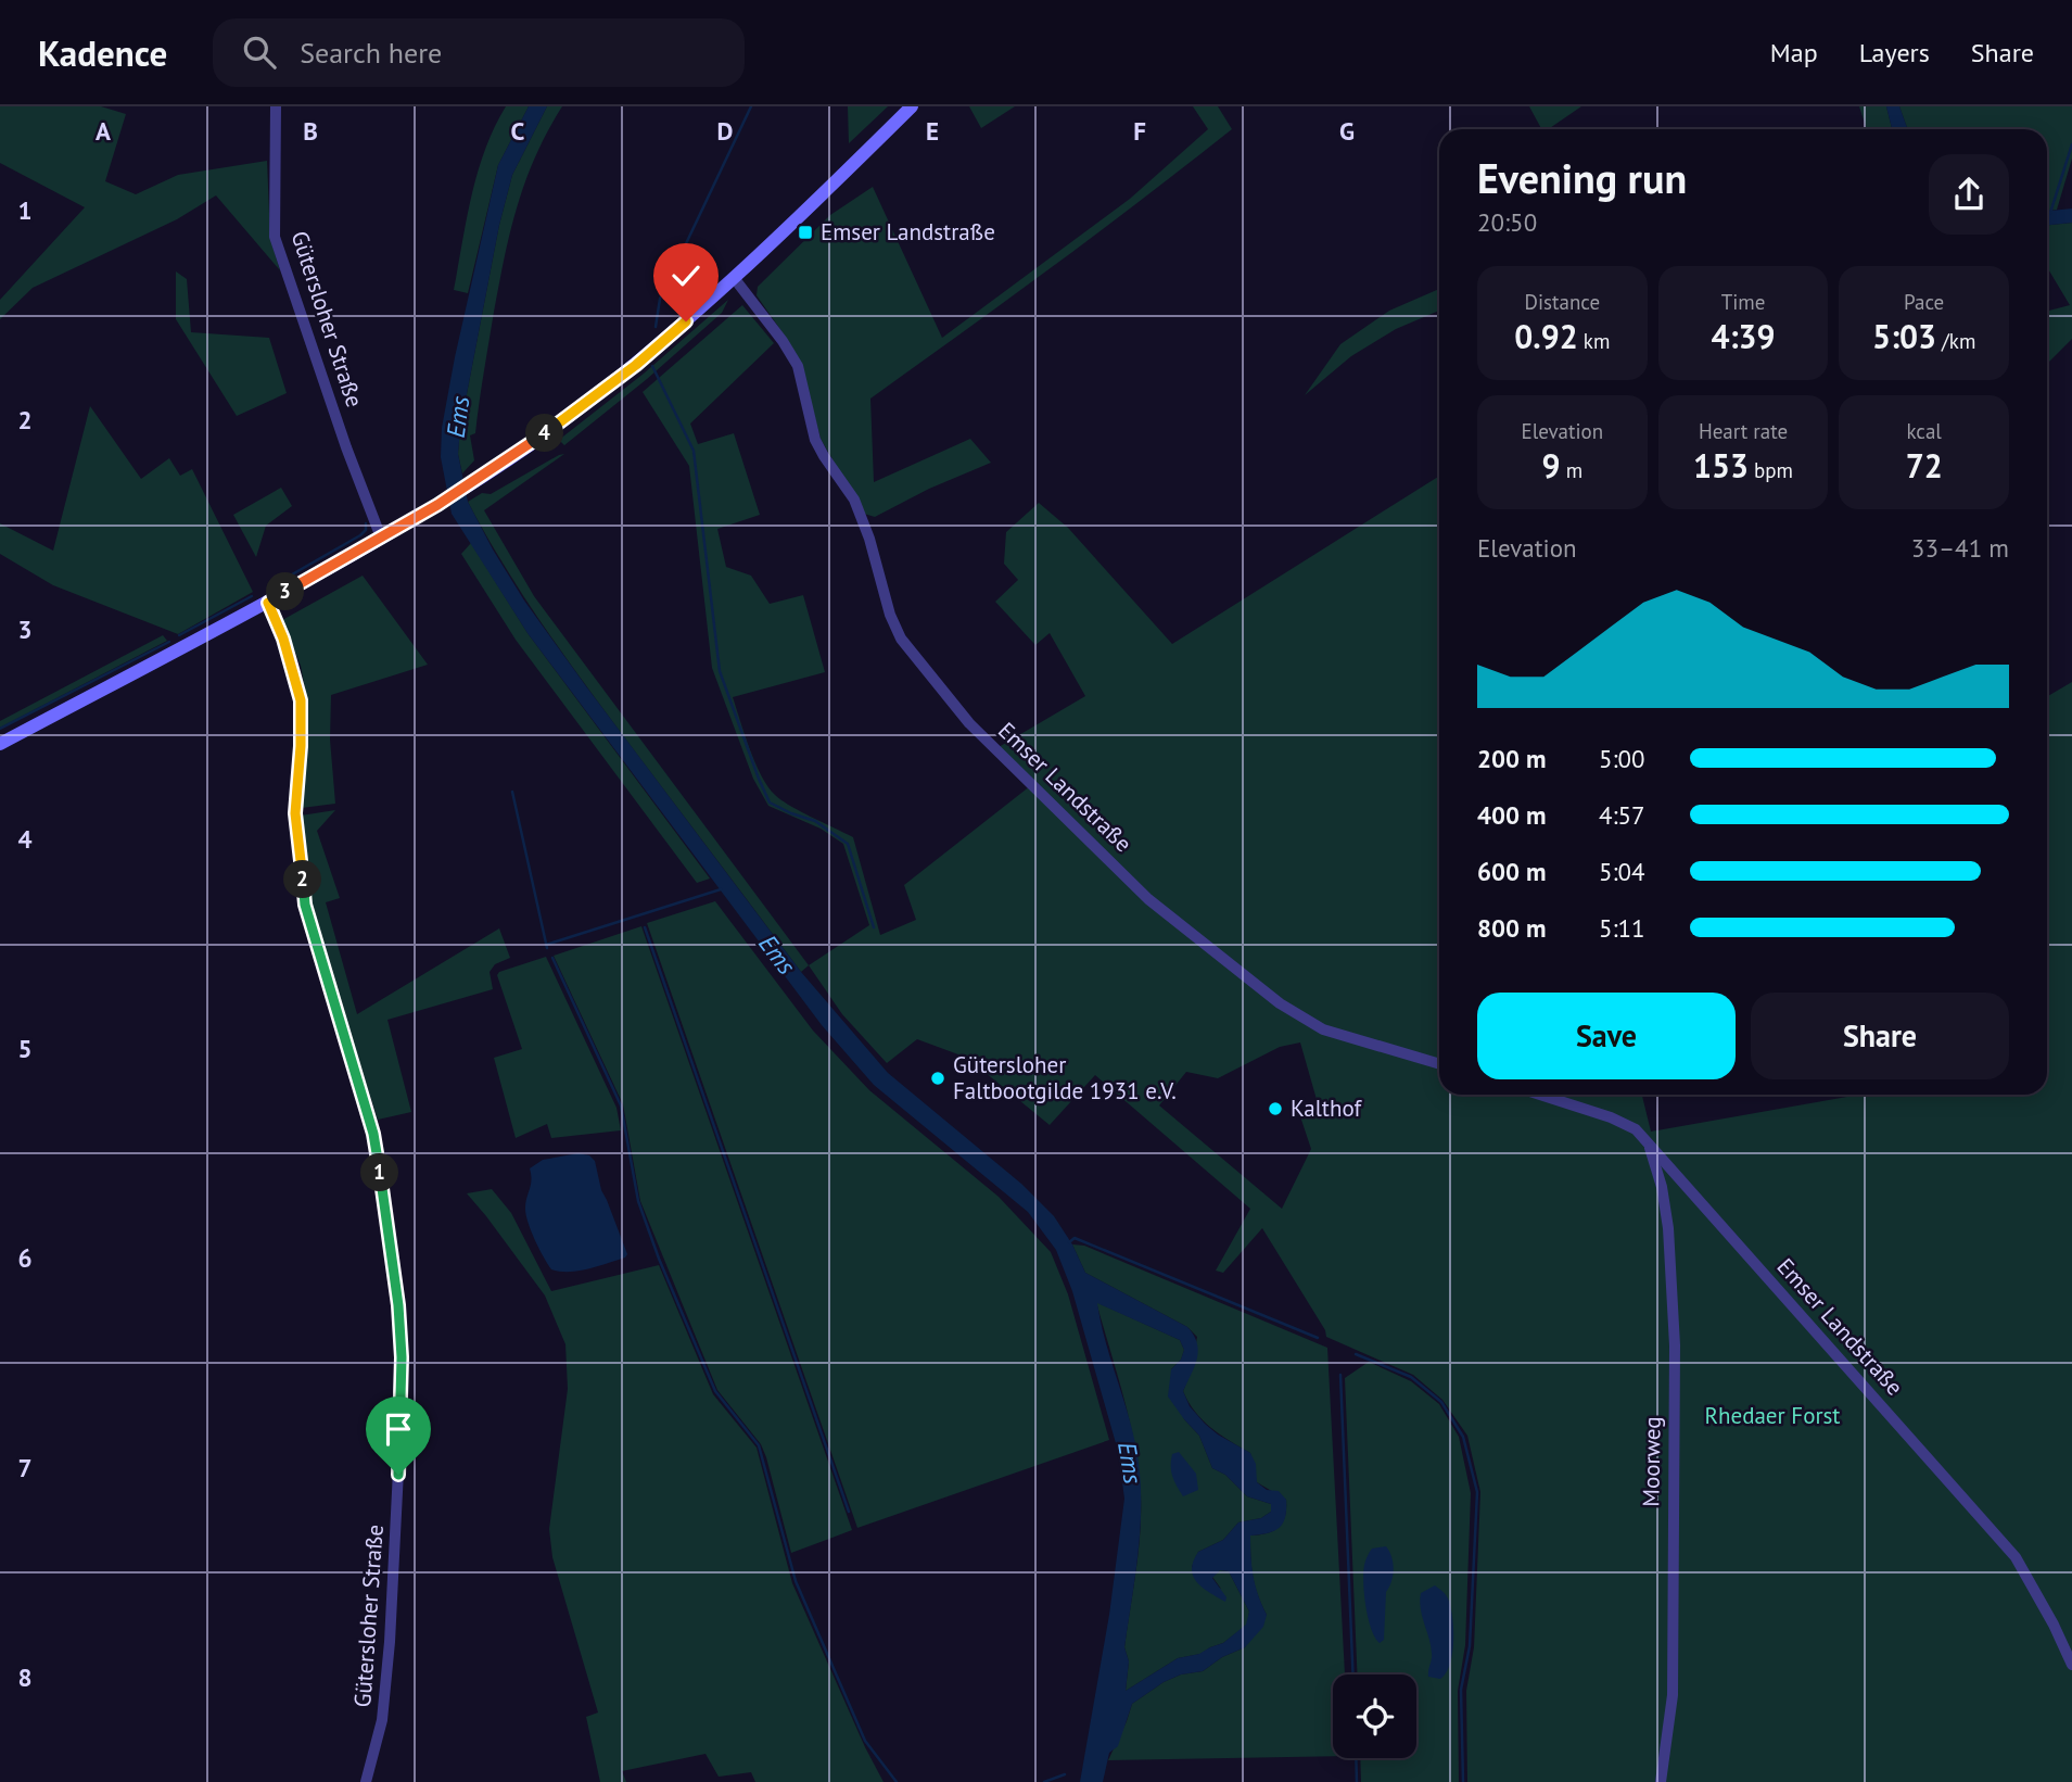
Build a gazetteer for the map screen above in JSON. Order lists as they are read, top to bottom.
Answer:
{
  "streets": {
    "street": ["Gütersloher Straße", "Emser Landstraße", "Moorweg"]
  },
  "crossings": [
    ["Emser Landstraße", "Moorweg"]
  ],
  "water": ["Ems"],
  "parks": ["Rhedaer Forst"],
  "places": {
    "transit": ["Emser Landstraße"],
    "other": ["Gütersloher Faltbootgilde 1931 e.V.", "Kalthof"]
  },
  "page": {
    "header": "Kadence",
    "search": "Search here",
    "nav": ["Map", "Layers", "Share"],
    "heading": ["Evening run", "20:50"],
    "stats": [
      ["Distance", "0.92 km"],
      ["Time", "4:39"],
      ["Pace", "5:03 /km"],
      ["Elevation", "9 m"],
      ["Heart rate", "153 bpm"],
      ["kcal", "72"]
    ],
    "pins": [
      "4",
      "3",
      "2",
      "1"
    ],
    "chart": ["Elevation", "33–41 m"],
    "list": [
      {
        "name": "200 m",
        "note": "5:00"
      },
      {
        "name": "400 m",
        "note": "4:57"
      },
      {
        "name": "600 m",
        "note": "5:04"
      },
      {
        "name": "800 m",
        "note": "5:11"
      }
    ],
    "buttons": ["Save", "Share"]
  },
  "grid": {
    "columns": [
      "A",
      "B",
      "C",
      "D",
      "E",
      "F",
      "G"
    ],
    "rows": [
      "1",
      "2",
      "3",
      "4",
      "5",
      "6",
      "7",
      "8"
    ]
  }
}
